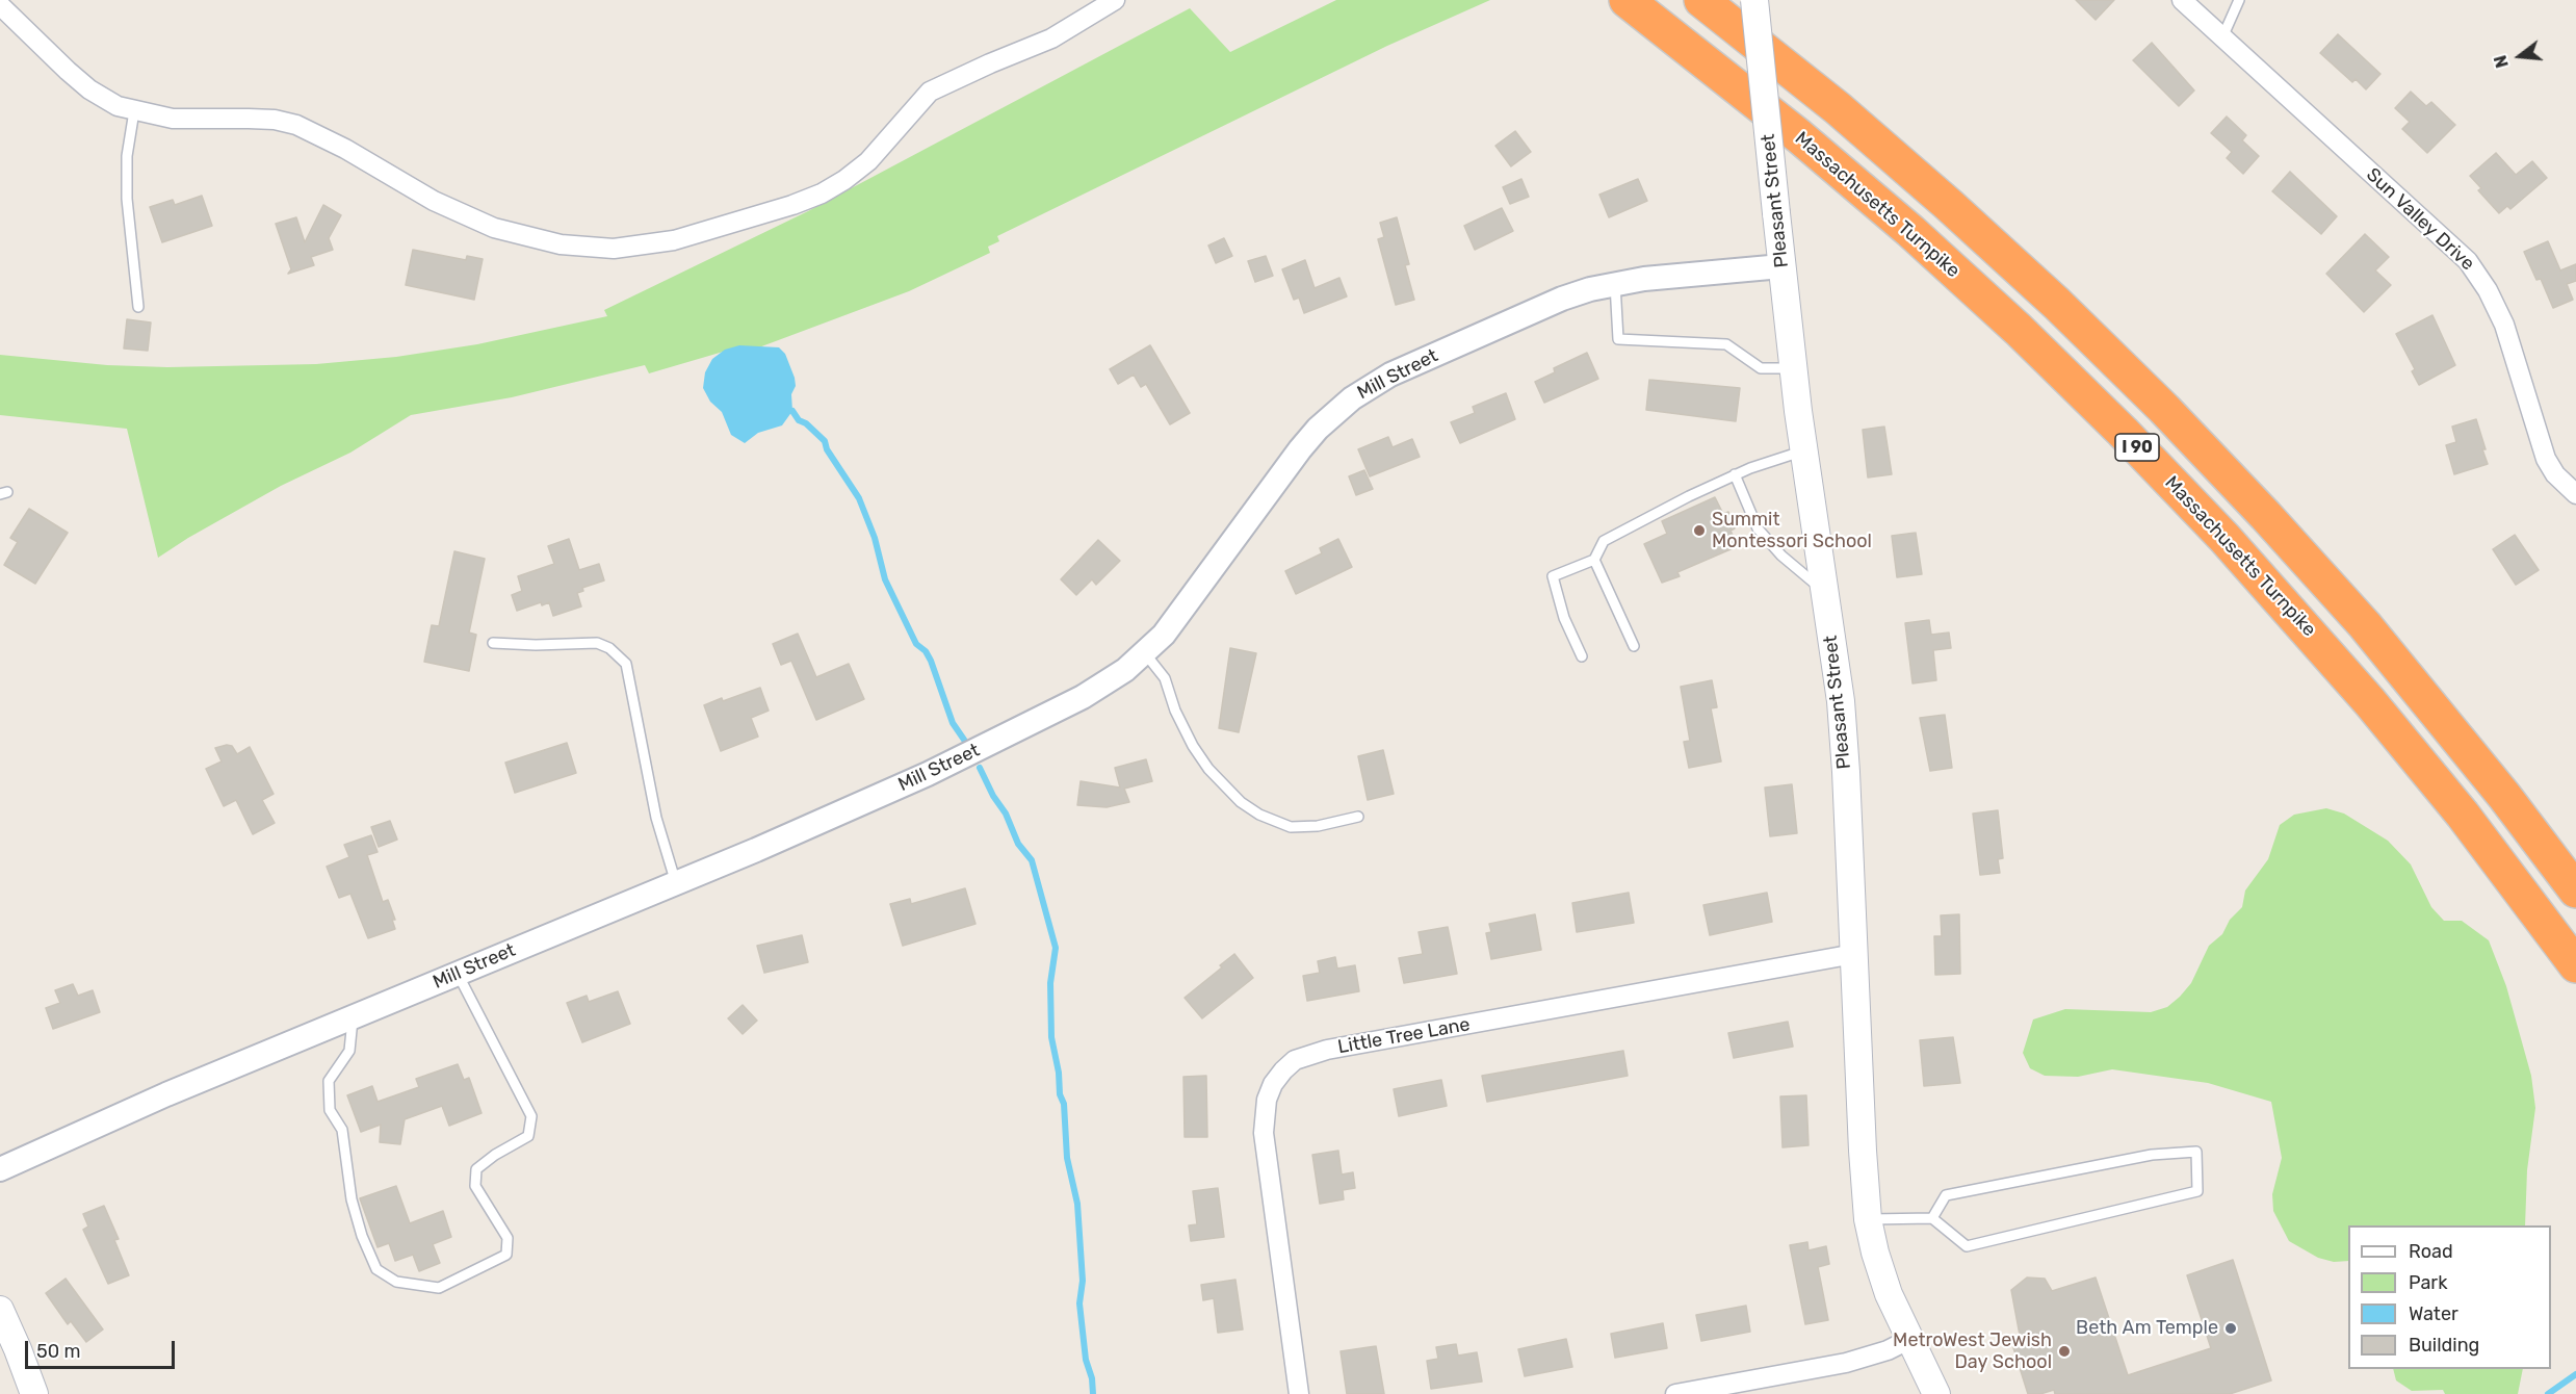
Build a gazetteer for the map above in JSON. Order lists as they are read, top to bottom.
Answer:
{
  "streets": {
    "highway": ["Massachusetts Turnpike", "I 90"],
    "main road": ["Pleasant Street"],
    "street": ["Sun Valley Drive", "Mill Street", "Little Tree Lane"]
  },
  "crossings": [
    ["Pleasant Street", "Mill Street"],
    ["Pleasant Street", "Little Tree Lane"]
  ],
  "places": ["Summit Montessori School", "Beth Am Temple", "MetroWest Jewish Day School"],
  "legend": [
    "Road",
    "Park",
    "Water",
    "Building"
  ],
  "scale_bar": "50 m",
  "north": "left"
}
